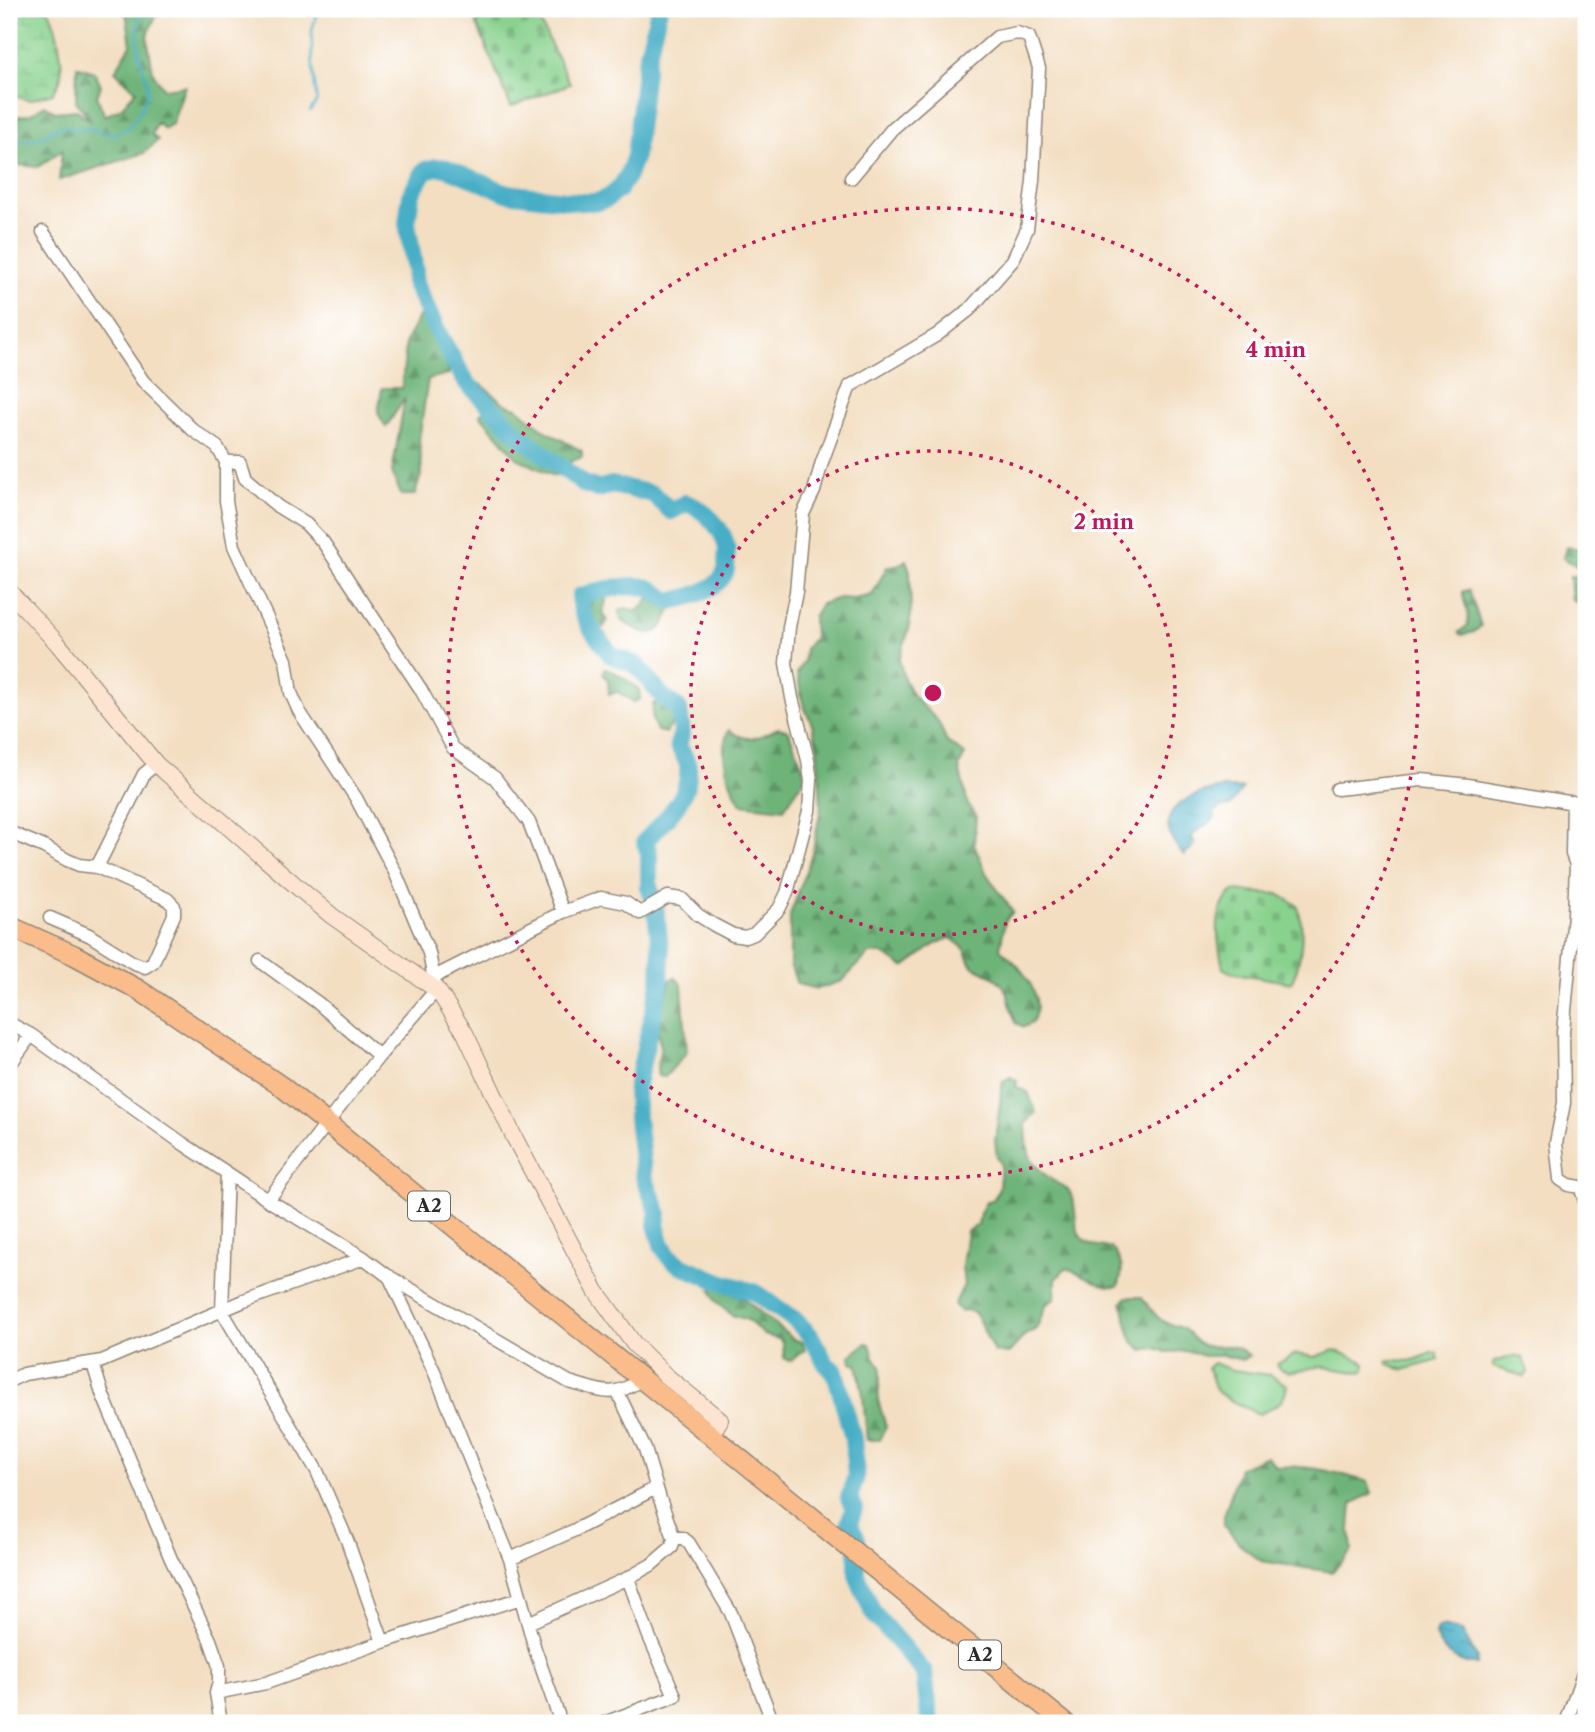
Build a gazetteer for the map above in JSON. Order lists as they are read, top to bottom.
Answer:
{
  "streets": {
    "main road": ["A2"]
  },
  "rings": ["4 min", "2 min"]
}
